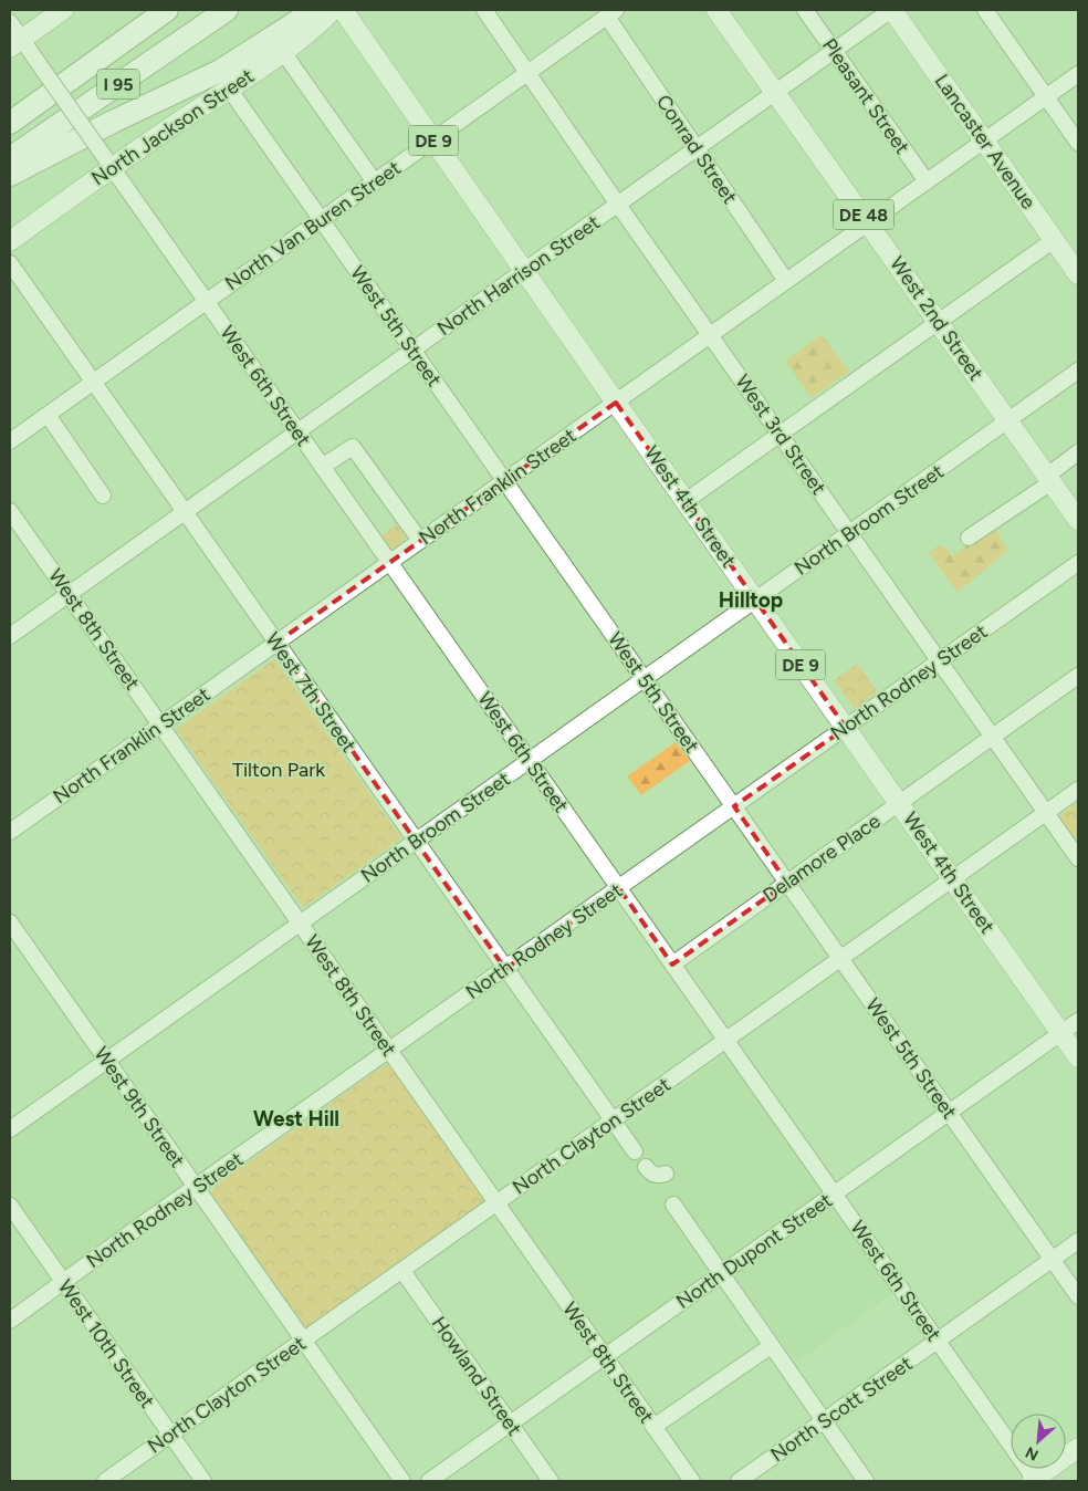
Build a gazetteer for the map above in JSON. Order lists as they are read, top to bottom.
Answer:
{
  "streets": {
    "highway": ["I 95"],
    "main road": [
      "North Jackson Street",
      "DE 9",
      "Lancaster Avenue",
      "DE 48",
      "West 2nd Street",
      "West 4th Street"
    ],
    "street": [
      "Pleasant Street",
      "Conrad Street",
      "North Van Buren Street",
      "North Harrison Street",
      "West 5th Street",
      "West 6th Street",
      "West 3rd Street",
      "North Franklin Street",
      "North Broom Street",
      "West 8th Street",
      "North Rodney Street",
      "West 7th Street",
      "Delamore Place",
      "West 9th Street",
      "North Clayton Street",
      "North Dupont Street",
      "West 10th Street",
      "Howland Street",
      "North Scott Street"
    ]
  },
  "crossings": [
    ["Pleasant Street", "North Harrison Street"],
    ["Pleasant Street", "North Franklin Street"],
    ["North Jackson Street", "West 5th Street"],
    ["North Jackson Street", "West 6th Street"],
    ["Lancaster Avenue", "North Harrison Street"],
    ["Lancaster Avenue", "North Franklin Street"],
    ["Conrad Street", "North Van Buren Street"],
    ["Conrad Street", "North Harrison Street"],
    ["Conrad Street", "North Franklin Street"],
    ["North Van Buren Street", "West 5th Street"],
    ["North Van Buren Street", "West 6th Street"],
    ["North Van Buren Street", "West 3rd Street"],
    ["North Van Buren Street", "West 4th Street"],
    ["North Van Buren Street", "West 7th Street"],
    ["North Harrison Street", "West 2nd Street"],
    ["North Harrison Street", "West 5th Street"],
    ["North Harrison Street", "West 6th Street"],
    ["North Harrison Street", "West 3rd Street"],
    ["North Harrison Street", "West 4th Street"],
    ["North Harrison Street", "West 8th Street"],
    ["North Harrison Street", "West 7th Street"],
    ["West 2nd Street", "North Franklin Street"],
    ["West 2nd Street", "North Broom Street"],
    ["West 5th Street", "North Franklin Street"],
    ["West 5th Street", "North Broom Street"],
    ["West 5th Street", "North Rodney Street"],
    ["West 5th Street", "Delamore Place"],
    ["West 5th Street", "North Clayton Street"],
    ["West 5th Street", "North Dupont Street"],
    ["West 5th Street", "North Scott Street"],
    ["West 6th Street", "North Franklin Street"],
    ["West 6th Street", "North Broom Street"],
    ["West 6th Street", "North Rodney Street"],
    ["West 6th Street", "Delamore Place"],
    ["West 6th Street", "North Clayton Street"],
    ["West 6th Street", "North Dupont Street"],
    ["West 6th Street", "North Scott Street"],
    ["West 3rd Street", "North Franklin Street"],
    ["West 3rd Street", "North Broom Street"],
    ["West 3rd Street", "North Rodney Street"],
    ["West 3rd Street", "Delamore Place"],
    ["West 3rd Street", "North Clayton Street"],
    ["North Franklin Street", "West 4th Street"],
    ["North Franklin Street", "West 8th Street"],
    ["North Franklin Street", "West 7th Street"],
    ["West 4th Street", "North Broom Street"],
    ["West 4th Street", "North Rodney Street"],
    ["West 4th Street", "Delamore Place"],
    ["West 4th Street", "North Clayton Street"],
    ["West 4th Street", "North Dupont Street"],
    ["North Broom Street", "West 8th Street"],
    ["North Broom Street", "West 7th Street"],
    ["North Broom Street", "West 9th Street"],
    ["West 8th Street", "North Rodney Street"],
    ["West 8th Street", "North Clayton Street"],
    ["West 8th Street", "North Dupont Street"],
    ["North Rodney Street", "West 7th Street"],
    ["North Rodney Street", "West 9th Street"],
    ["North Rodney Street", "West 10th Street"],
    ["West 7th Street", "North Clayton Street"],
    ["West 9th Street", "North Clayton Street"],
    ["North Clayton Street", "West 10th Street"],
    ["North Clayton Street", "Howland Street"],
    ["North Dupont Street", "Howland Street"]
  ],
  "districts": ["Hilltop", "West Hill"],
  "parks": ["Tilton Park"],
  "north": "bottom left"
}
